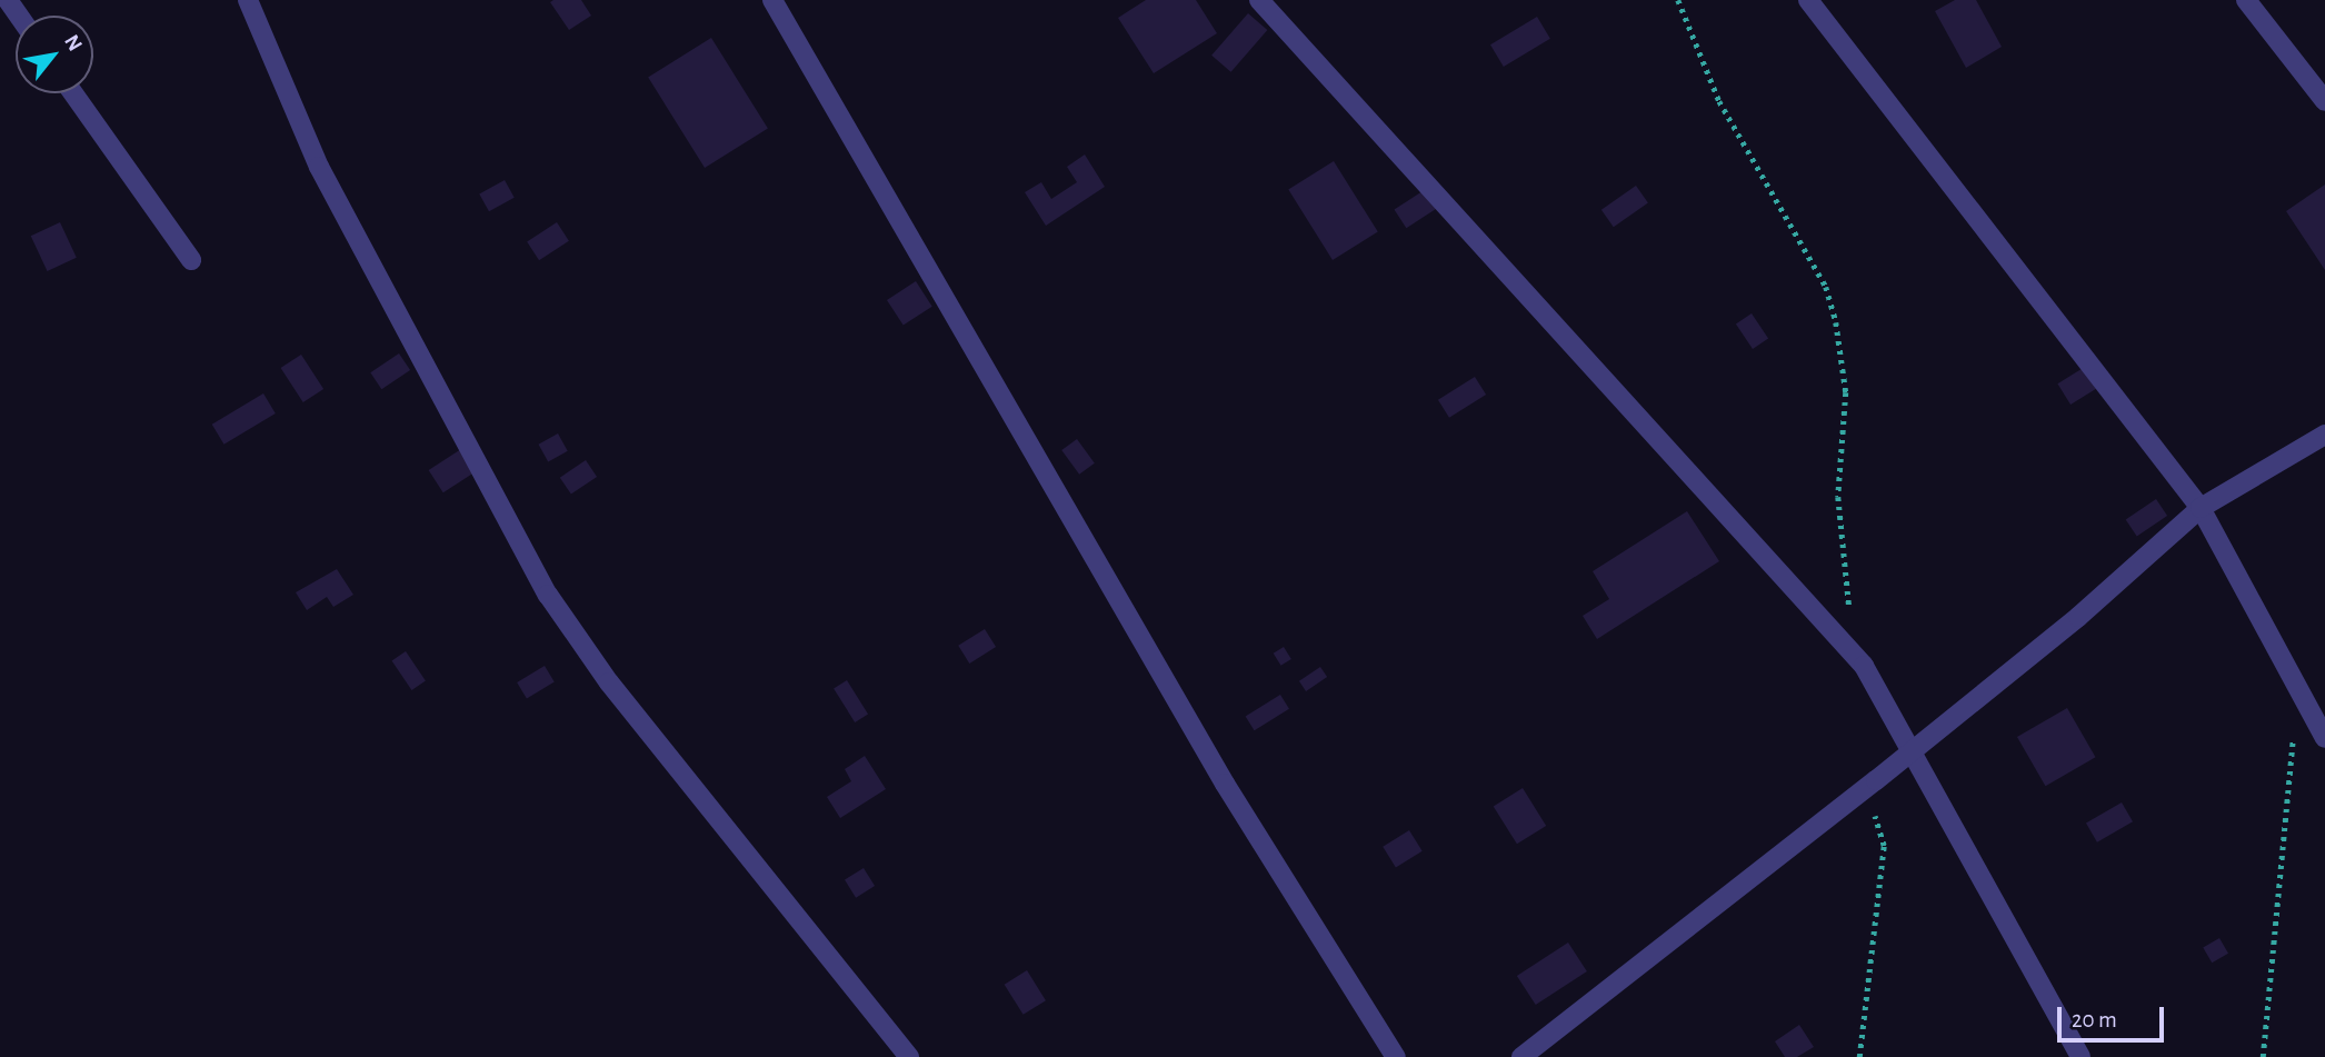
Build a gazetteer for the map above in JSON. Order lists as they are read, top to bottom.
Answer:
{
  "scale_bar": "20 m",
  "north": "top right"
}
